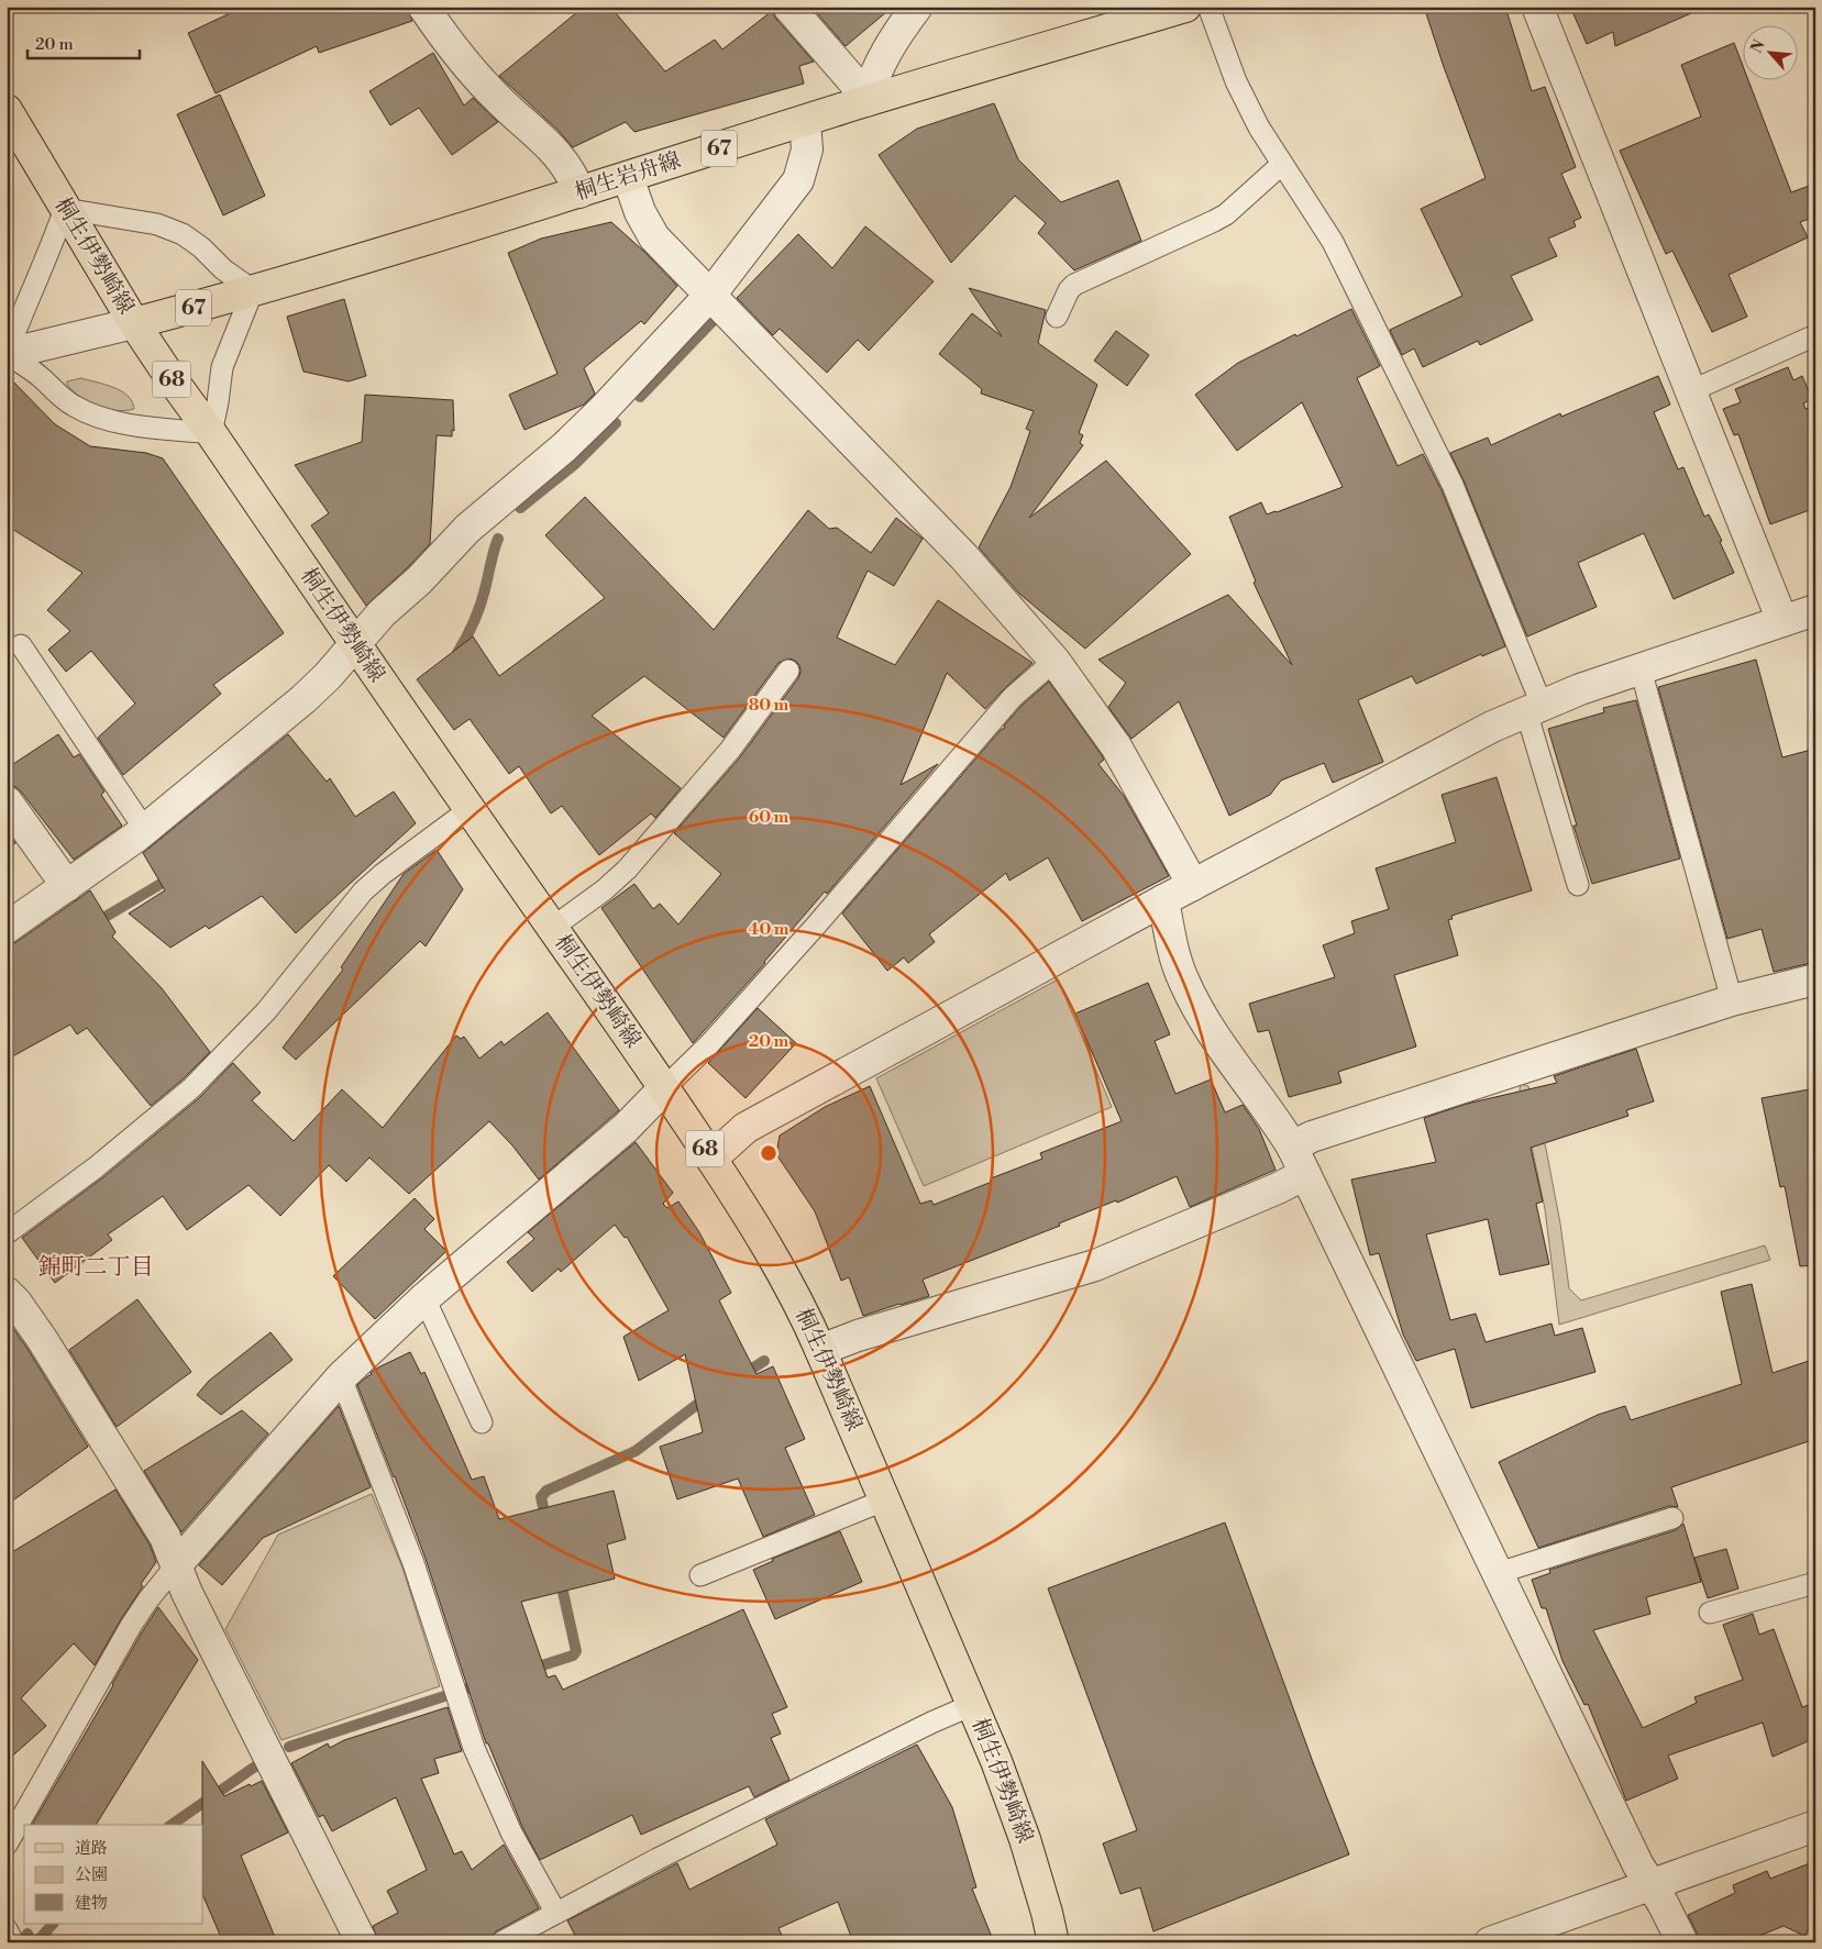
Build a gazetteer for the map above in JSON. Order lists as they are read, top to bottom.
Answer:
{
  "streets": {
    "main road": [
      "67",
      "桐生岩舟線",
      "桐生伊勢崎線",
      "68"
    ]
  },
  "crossings": [
    ["桐生岩舟線", "桐生伊勢崎線"]
  ],
  "districts": ["錦町二丁目"],
  "legend": ["道路", "公園", "建物"],
  "scale_bar": "20 m",
  "north": "top left",
  "rings": [
    "80 m",
    "60 m",
    "40 m",
    "20 m"
  ]
}
